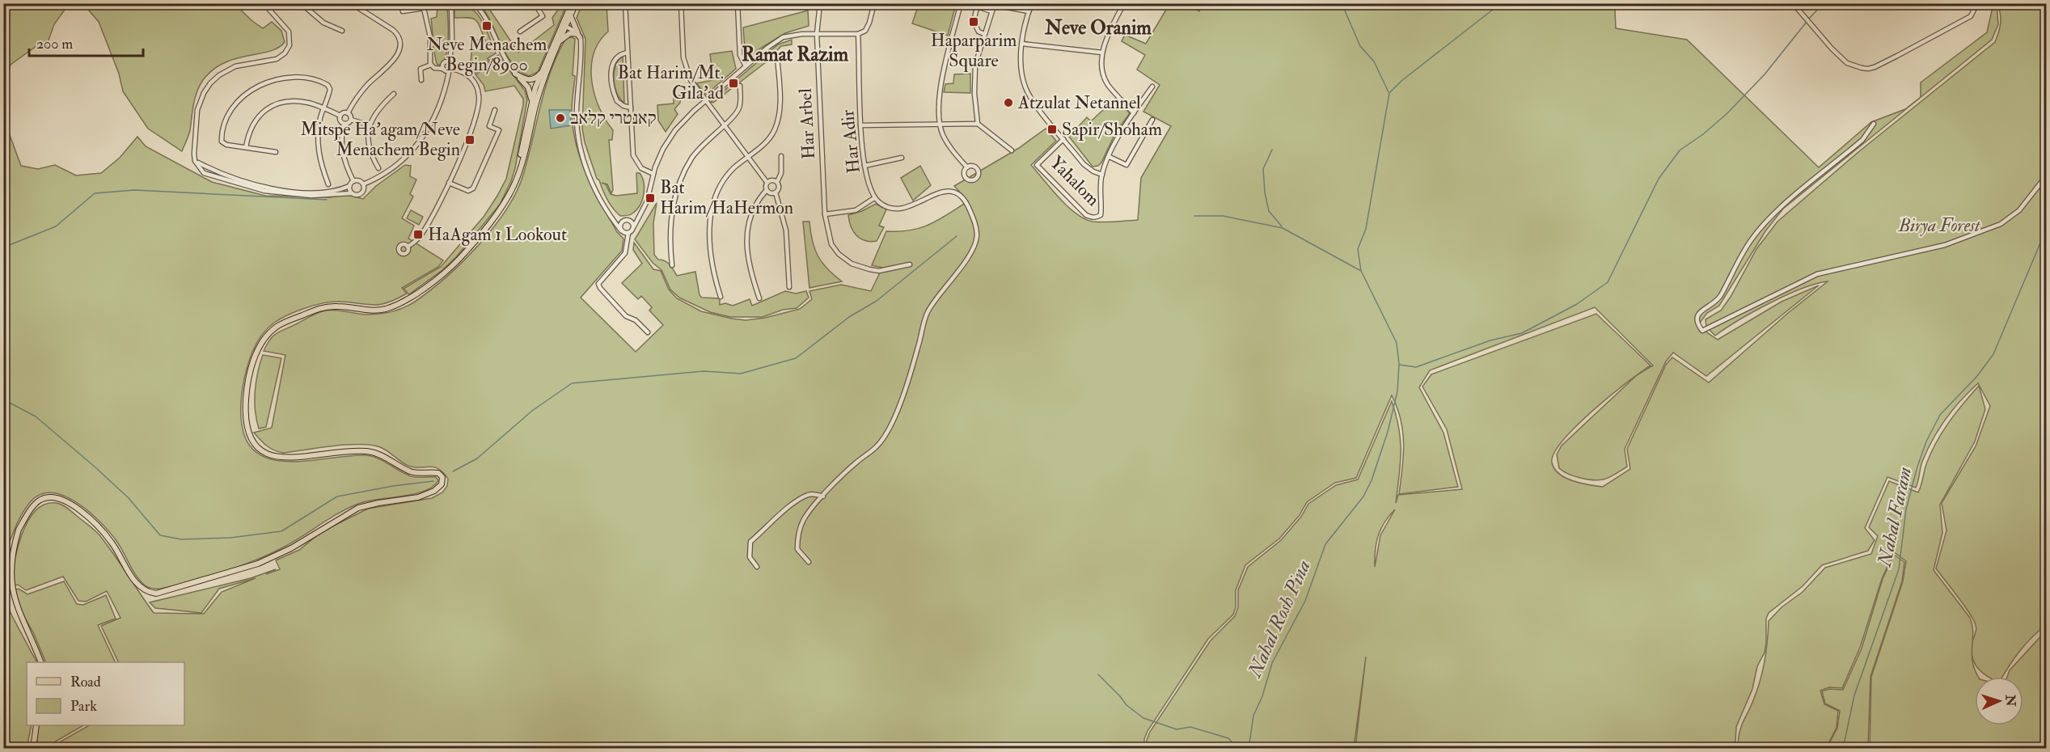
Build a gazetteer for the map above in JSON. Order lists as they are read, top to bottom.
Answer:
{
  "streets": {
    "street": ["Har Arbel", "Har Adir", "Yahalom"]
  },
  "districts": ["Neve Oranim", "Ramat Razim"],
  "water": ["Nahal Faram", "Nahal Rosh Pina"],
  "parks": ["Birya Forest"],
  "places": {
    "transit": [
      "Haparparim Square",
      "Neve Menachem Begin/8900",
      "Bat Harim/Mt. Gila'ad",
      "Sapir/Shoham",
      "Mitspe Ha'agam/Neve Menachem Begin",
      "Bat Harim/HaHermon",
      "HaAgam 1 Lookout"
    ],
    "other": ["Atzulat Netannel", "קאנטרי קלאב"]
  },
  "legend": ["Road", "Park"],
  "scale_bar": "200 m",
  "north": "right"
}
